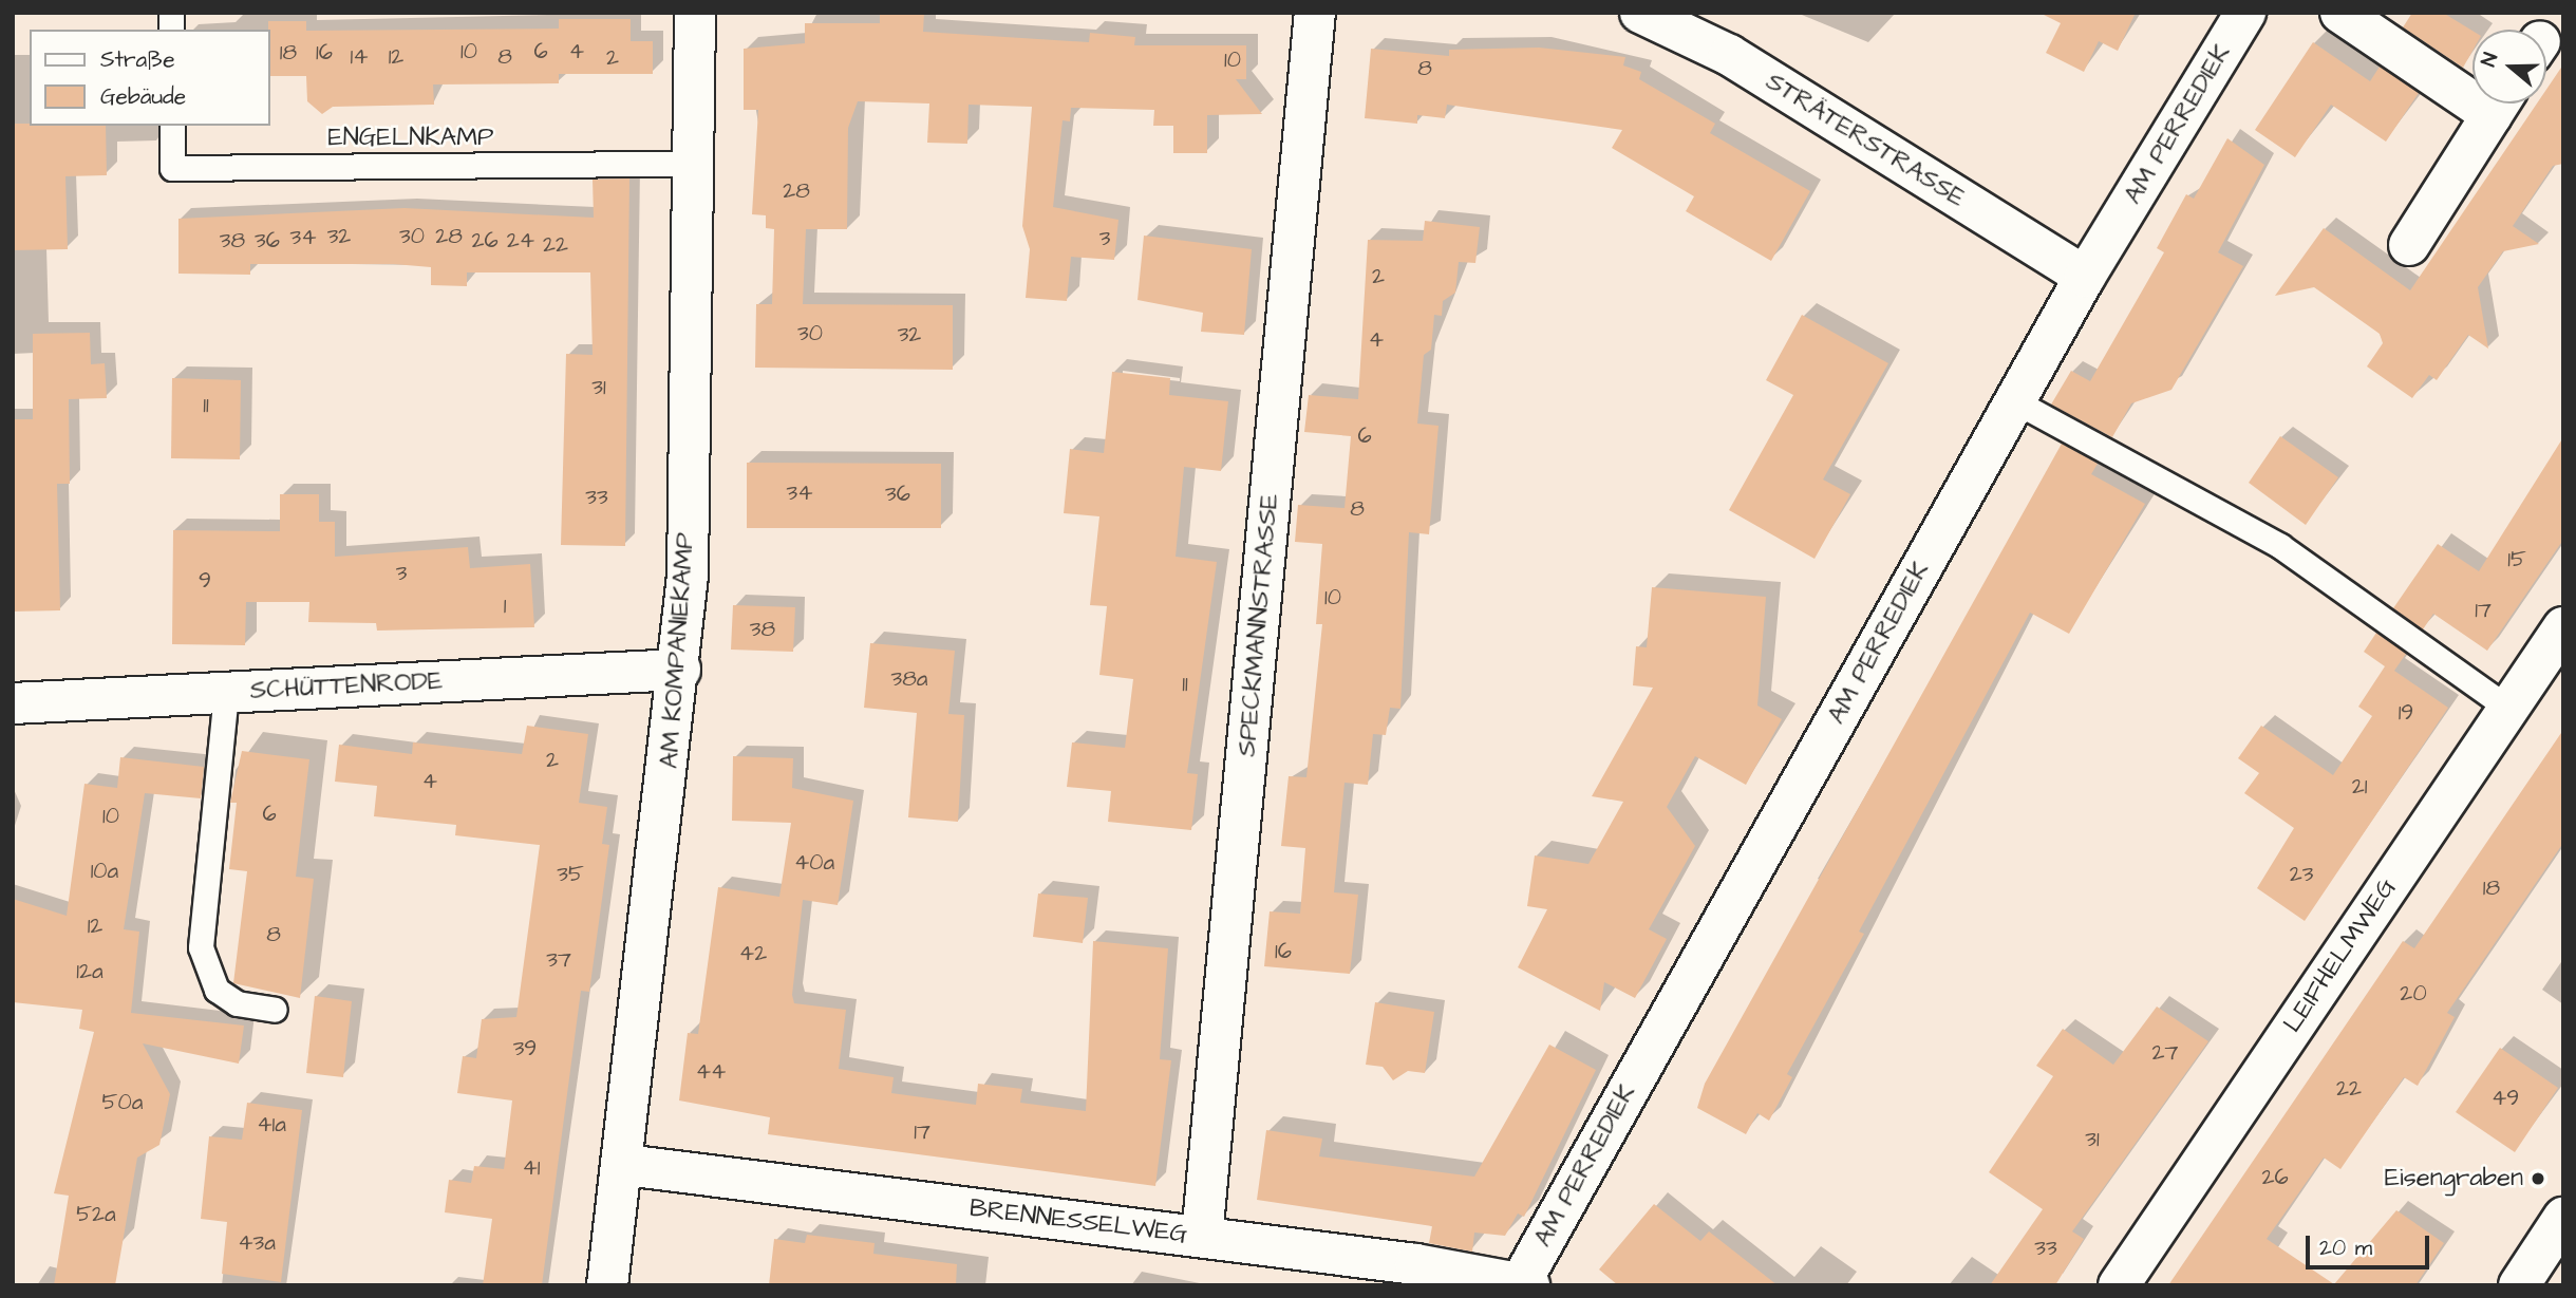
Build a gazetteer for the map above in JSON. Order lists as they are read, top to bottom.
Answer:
{
  "streets": {
    "street": [
      "AM PERREDIEK",
      "STRÄTERSTRASSE",
      "SPECKMANNSTRASSE",
      "AM KOMPANIEKAMP",
      "SCHÜTTENRODE",
      "LEIFHELMWEG",
      "BRENNESSELWEG"
    ],
    "lane": ["ENGELNKAMP"]
  },
  "crossings": [
    ["AM PERREDIEK", "STRÄTERSTRASSE"],
    ["AM PERREDIEK", "BRENNESSELWEG"],
    ["ENGELNKAMP", "AM KOMPANIEKAMP"],
    ["SPECKMANNSTRASSE", "BRENNESSELWEG"],
    ["AM KOMPANIEKAMP", "SCHÜTTENRODE"],
    ["AM KOMPANIEKAMP", "BRENNESSELWEG"]
  ],
  "places": ["Eisengraben"],
  "house_numbers": [
    "10",
    "6",
    "4",
    "18",
    "16",
    "14",
    "12",
    "8",
    "2",
    "10",
    "8",
    "28",
    "32",
    "30",
    "28",
    "34",
    "3",
    "38",
    "36",
    "26",
    "24",
    "22",
    "2",
    "30",
    "32",
    "4",
    "31",
    "11",
    "6",
    "34",
    "36",
    "33",
    "8",
    "15",
    "3",
    "9",
    "10",
    "1",
    "17",
    "38",
    "38a",
    "11",
    "19",
    "2",
    "4",
    "21",
    "6",
    "10",
    "40a",
    "10a",
    "35",
    "23",
    "18",
    "12",
    "8",
    "16",
    "42",
    "37",
    "12a",
    "20",
    "39",
    "27",
    "44",
    "22",
    "49",
    "50a",
    "41a",
    "17",
    "31",
    "41",
    "26",
    "52a",
    "43a",
    "33"
  ],
  "legend": ["Straße", "Gebäude"],
  "scale_bar": "20 m",
  "north": "left"
}
